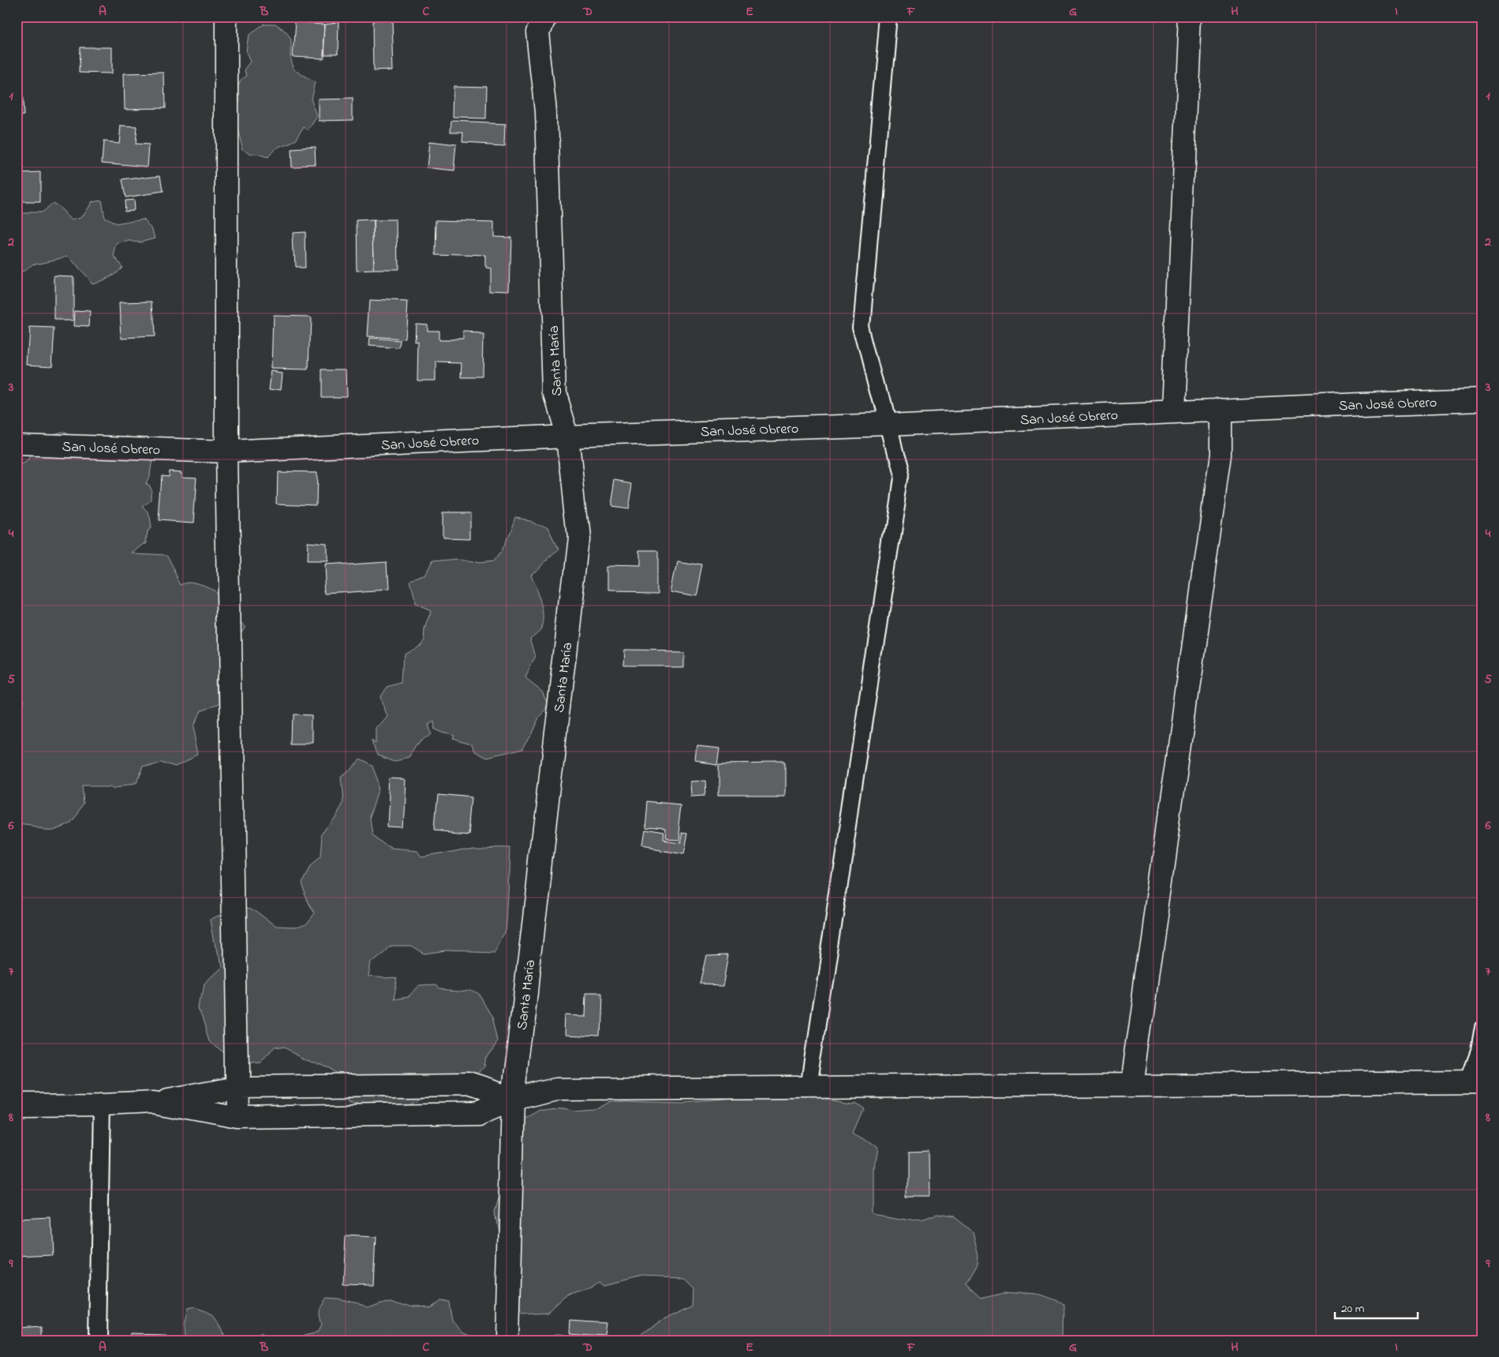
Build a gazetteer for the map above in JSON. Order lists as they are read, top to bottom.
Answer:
{
  "streets": {
    "street": ["Santa María", "San José Obrero"]
  },
  "crossings": [
    ["Santa María", "San José Obrero"]
  ],
  "scale_bar": "20 m",
  "grid": {
    "columns": [
      "A",
      "B",
      "C",
      "D",
      "E",
      "F",
      "G",
      "H",
      "I"
    ],
    "rows": [
      "1",
      "2",
      "3",
      "4",
      "5",
      "6",
      "7",
      "8",
      "9"
    ]
  }
}
